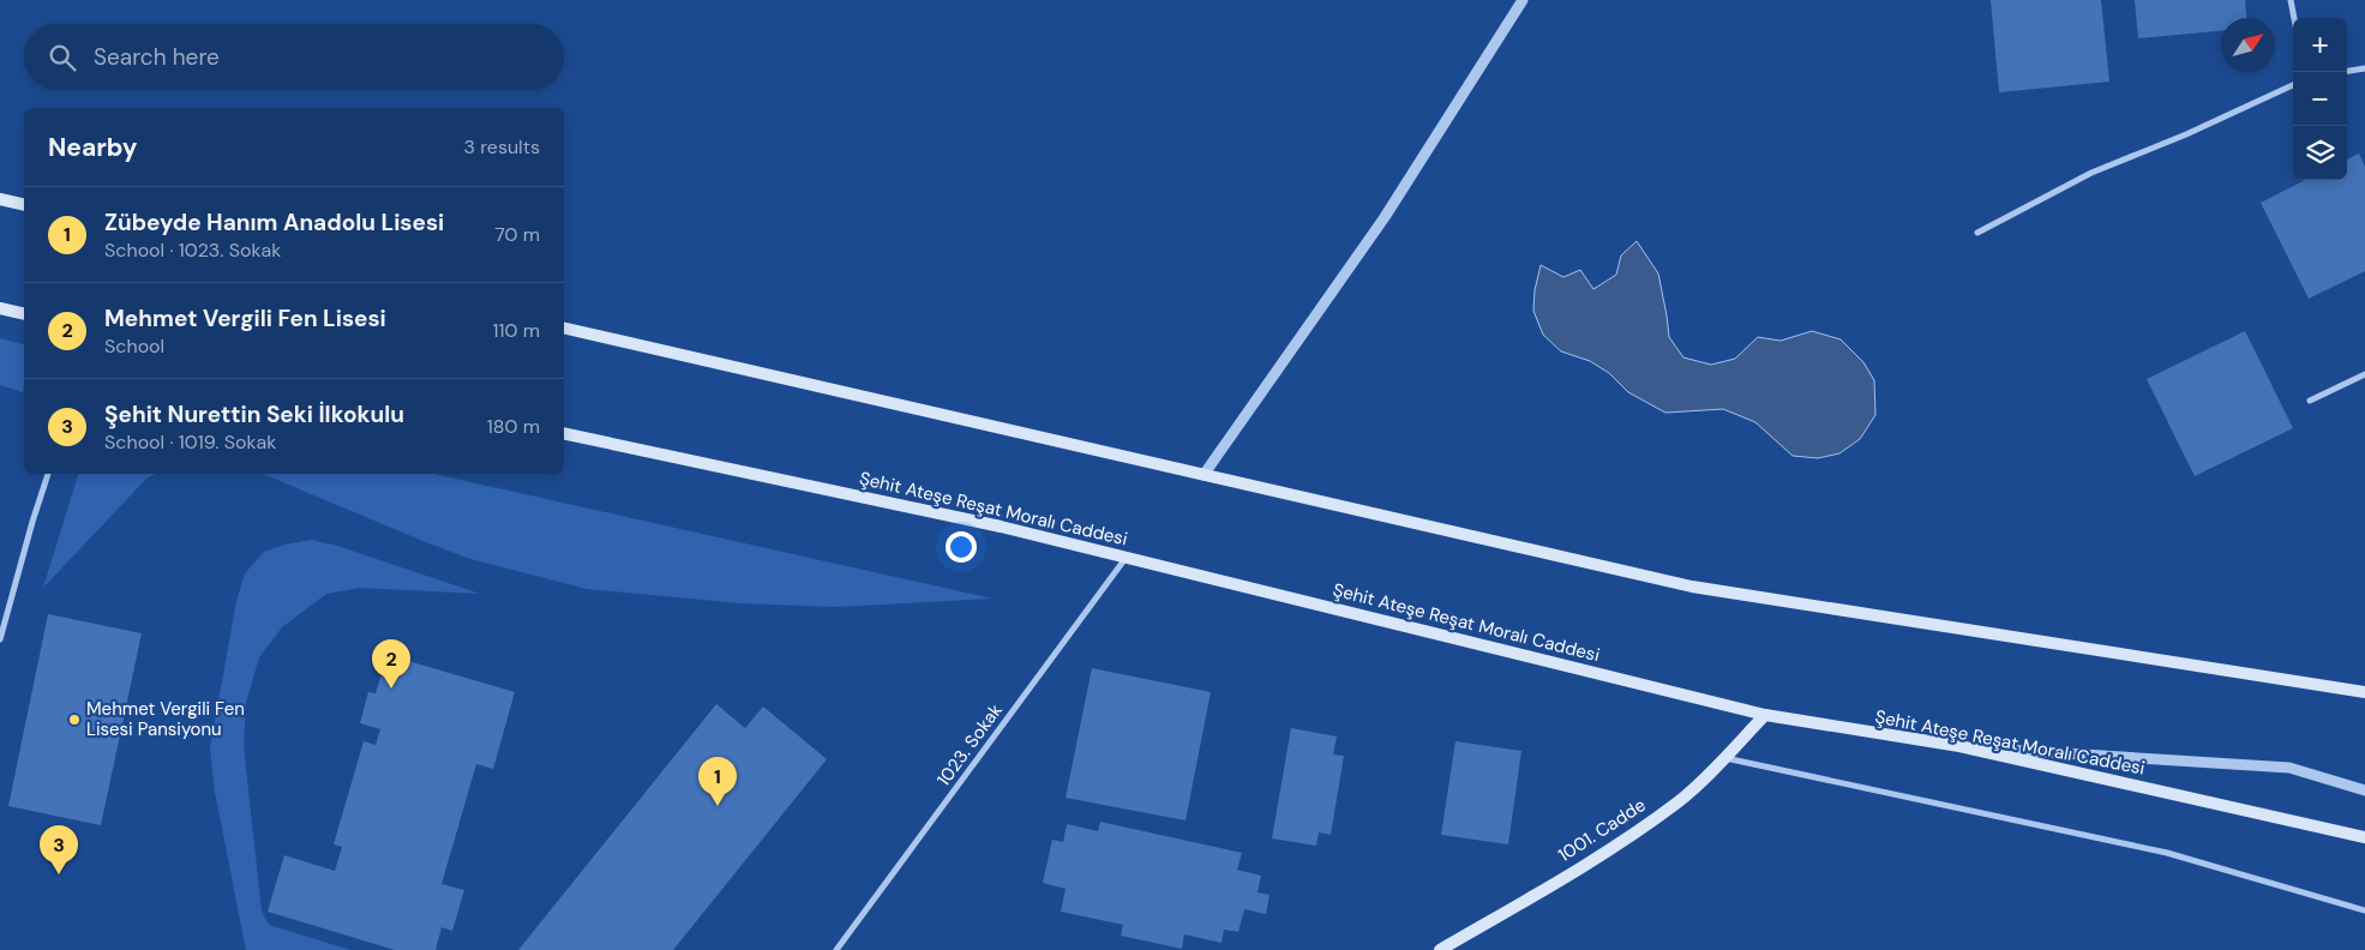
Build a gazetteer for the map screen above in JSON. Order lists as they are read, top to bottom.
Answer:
{
  "streets": {
    "main road": ["Şehit Ateşe Reşat Moralı Caddesi", "1001. Cadde"],
    "street": ["1023. Sokak"]
  },
  "crossings": [
    ["Şehit Ateşe Reşat Moralı Caddesi", "1023. Sokak"],
    ["Şehit Ateşe Reşat Moralı Caddesi", "1001. Cadde"]
  ],
  "places": ["Mehmet Vergili Fen Lisesi Pansiyonu"],
  "north": "top right",
  "page": {
    "map_buttons": ["+", "−"],
    "search": "Search here",
    "heading": ["Nearby", "3 results"],
    "list": [
      {
        "mark": "1",
        "name": "Zübeyde Hanım Anadolu Lisesi",
        "note": "School · 1023. Sokak",
        "value": "70 m"
      },
      {
        "mark": "2",
        "name": "Mehmet Vergili Fen Lisesi",
        "note": "School",
        "value": "110 m"
      },
      {
        "mark": "3",
        "name": "Şehit Nurettin Seki İlkokulu",
        "note": "School · 1019. Sokak",
        "value": "180 m"
      }
    ],
    "pins": ["2", "1", "3"]
  }
}
